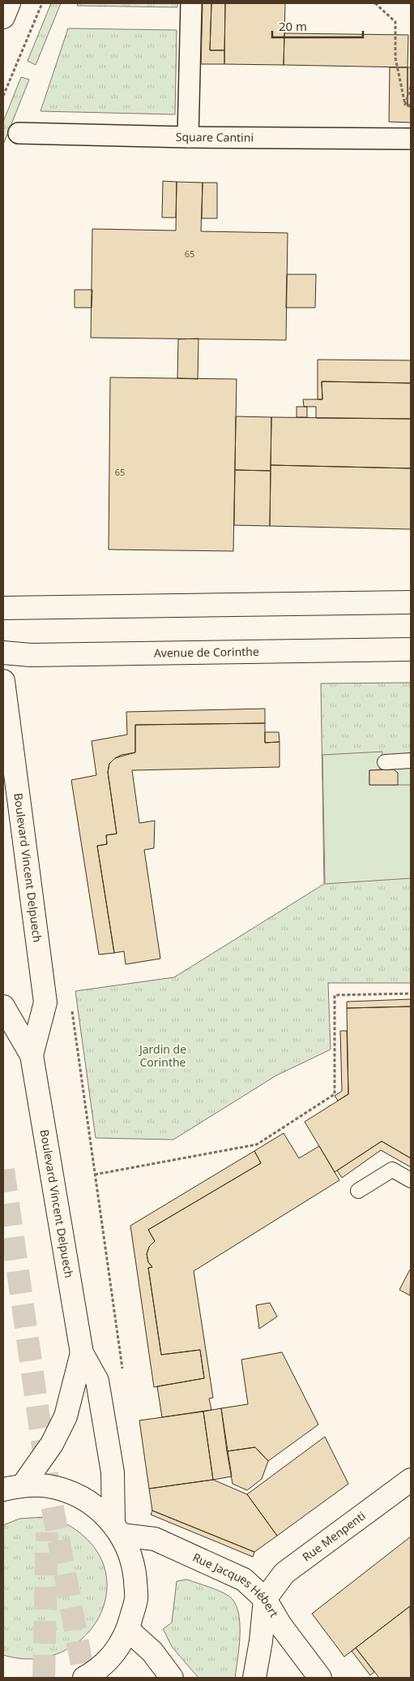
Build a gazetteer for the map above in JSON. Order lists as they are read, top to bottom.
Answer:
{
  "streets": {
    "main road": [
      "Avenue de Corinthe",
      "Boulevard Vincent Delpuech",
      "Rue Menpenti",
      "Rue Jacques Hébert"
    ],
    "street": ["Square Cantini"]
  },
  "crossings": [
    ["Boulevard Vincent Delpuech", "Rue Jacques Hébert"],
    ["Rue Menpenti", "Rue Jacques Hébert"]
  ],
  "parks": ["Jardin de Corinthe"],
  "house_numbers": ["65", "65"],
  "scale_bar": "20 m"
}
